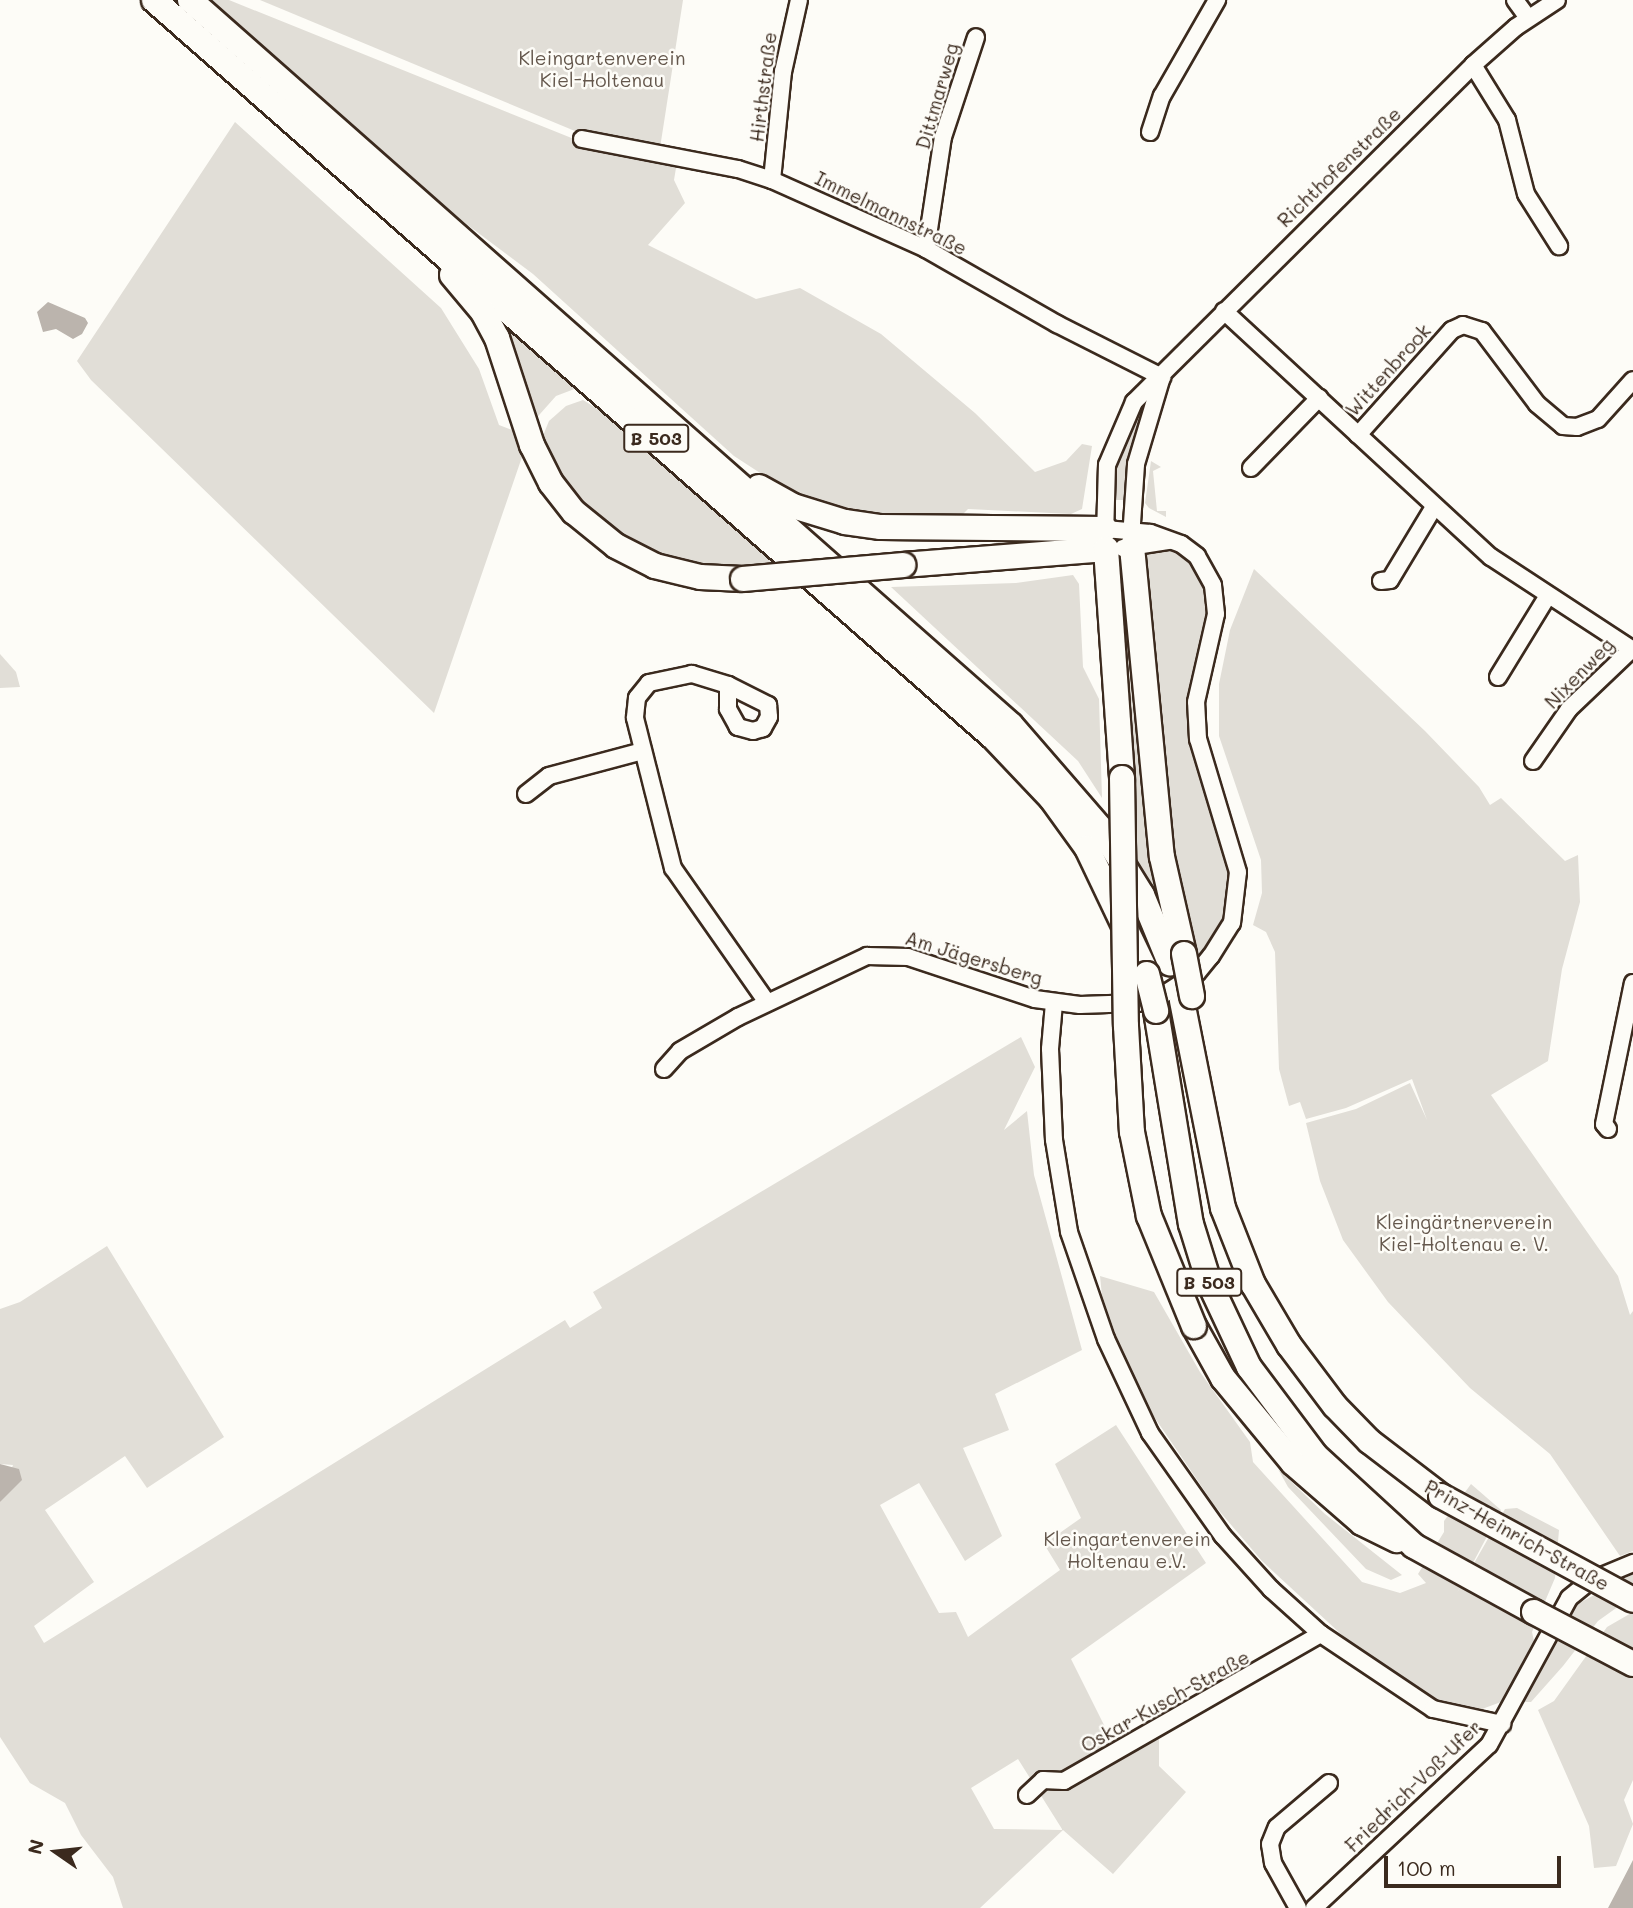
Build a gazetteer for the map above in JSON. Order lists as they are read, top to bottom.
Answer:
{
  "streets": {
    "highway": ["B 503", "Prinz-Heinrich-Straße"],
    "street": [
      "Hirthstraße",
      "Dittmarweg",
      "Richthofenstraße",
      "Immelmannstraße",
      "Wittenbrook",
      "Nixenweg",
      "Am Jägersberg",
      "Oskar-Kusch-Straße",
      "Friedrich-Voß-Ufer"
    ]
  },
  "crossings": [
    ["Hirthstraße", "Immelmannstraße"],
    ["Dittmarweg", "Immelmannstraße"],
    ["Richthofenstraße", "Immelmannstraße"],
    ["B 503", "Prinz-Heinrich-Straße"]
  ],
  "parks": ["Kleingartenverein Kiel-Holtenau", "Kleingärtnerverein Kiel-Holtenau e. V.", "Kleingartenverein Holtenau e.V."],
  "scale_bar": "100 m",
  "north": "left"
}
